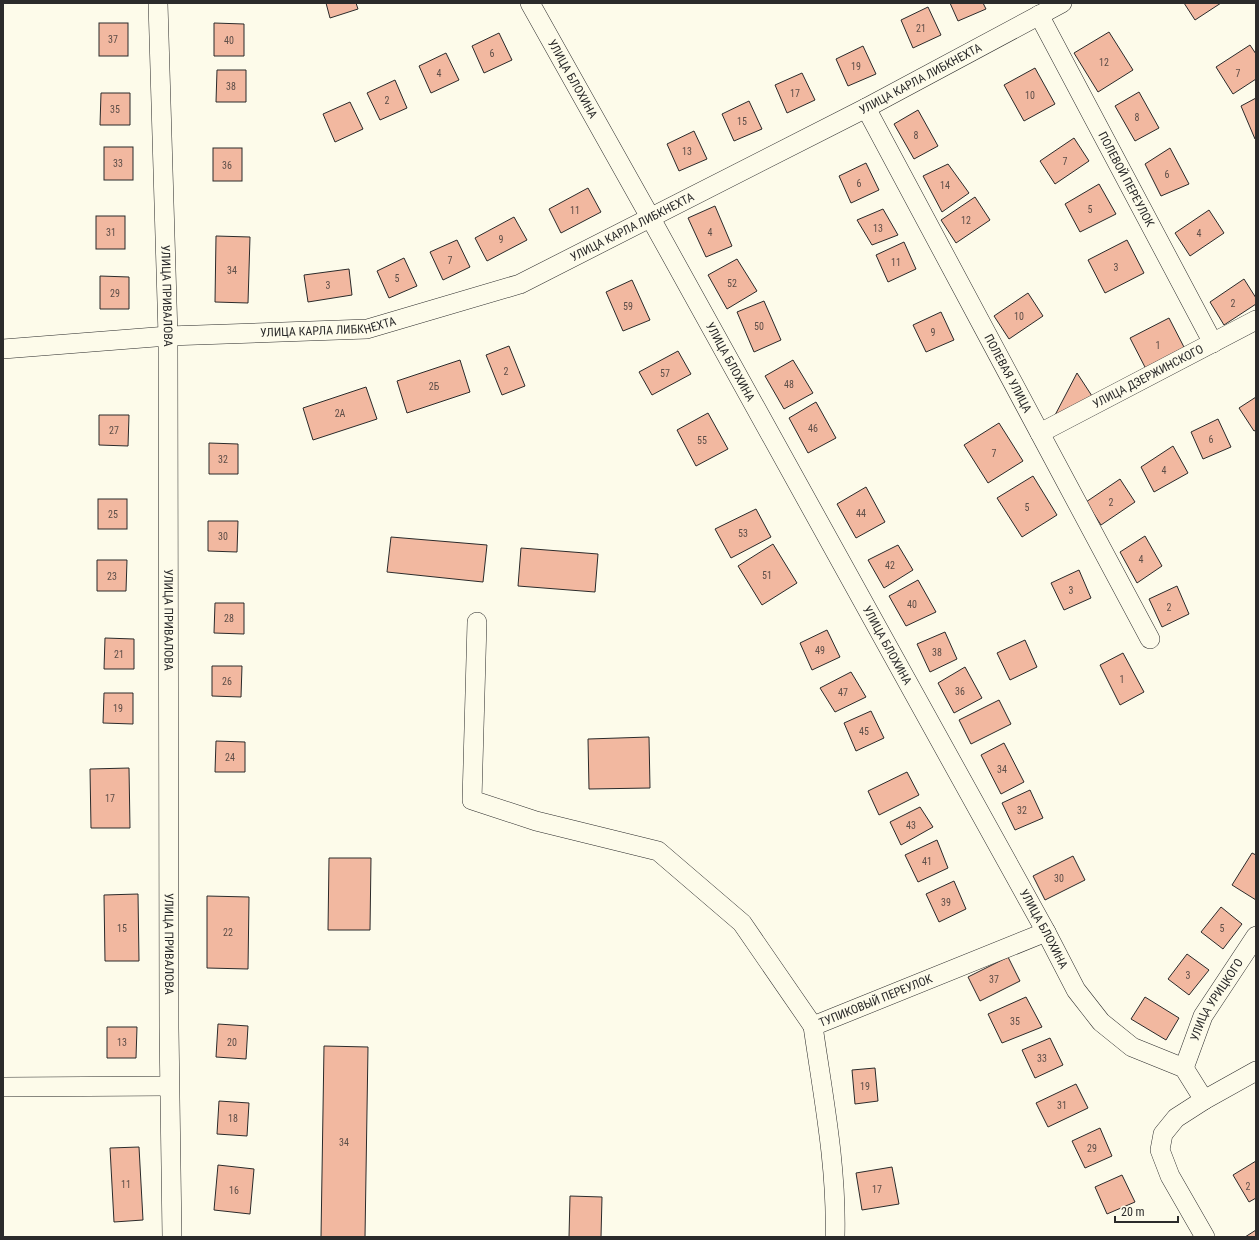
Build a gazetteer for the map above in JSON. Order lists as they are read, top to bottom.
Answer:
{
  "streets": {
    "street": [
      "УЛИЦА БЛОХИНА",
      "УЛИЦА КАРЛА ЛИБКНЕХТА",
      "ПОЛЕВОЙ ПЕРЕУЛОК",
      "УЛИЦА ПРИВАЛОВА",
      "ПОЛЕВАЯ УЛИЦА",
      "УЛИЦА ДЗЕРЖИНСКОГО",
      "ТУПИКОВЫЙ ПЕРЕУЛОК",
      "УЛИЦА УРИЦКОГО"
    ]
  },
  "crossings": [
    ["УЛИЦА БЛОХИНА", "УЛИЦА КАРЛА ЛИБКНЕХТА"],
    ["УЛИЦА БЛОХИНА", "ТУПИКОВЫЙ ПЕРЕУЛОК"],
    ["УЛИЦА БЛОХИНА", "УЛИЦА УРИЦКОГО"],
    ["УЛИЦА КАРЛА ЛИБКНЕХТА", "ПОЛЕВОЙ ПЕРЕУЛОК"],
    ["УЛИЦА КАРЛА ЛИБКНЕХТА", "УЛИЦА ПРИВАЛОВА"],
    ["УЛИЦА КАРЛА ЛИБКНЕХТА", "ПОЛЕВАЯ УЛИЦА"],
    ["ПОЛЕВОЙ ПЕРЕУЛОК", "УЛИЦА ДЗЕРЖИНСКОГО"],
    ["ПОЛЕВАЯ УЛИЦА", "УЛИЦА ДЗЕРЖИНСКОГО"]
  ],
  "house_numbers": [
    "21",
    "37",
    "40",
    "6",
    "12",
    "19",
    "4",
    "7",
    "38",
    "17",
    "10",
    "2",
    "35",
    "8",
    "15",
    "8",
    "13",
    "7",
    "33",
    "36",
    "6",
    "6",
    "14",
    "5",
    "11",
    "12",
    "13",
    "31",
    "4",
    "4",
    "9",
    "7",
    "11",
    "3",
    "34",
    "5",
    "52",
    "3",
    "29",
    "2",
    "59",
    "10",
    "50",
    "9",
    "1",
    "2",
    "57",
    "48",
    "2Б",
    "2А",
    "46",
    "27",
    "6",
    "55",
    "7",
    "32",
    "4",
    "2",
    "5",
    "44",
    "25",
    "53",
    "30",
    "4",
    "42",
    "51",
    "23",
    "3",
    "40",
    "2",
    "28",
    "49",
    "38",
    "21",
    "1",
    "26",
    "36",
    "47",
    "19",
    "45",
    "24",
    "34",
    "17",
    "32",
    "43",
    "41",
    "30",
    "39",
    "15",
    "5",
    "22",
    "3",
    "37",
    "35",
    "13",
    "20",
    "33",
    "19",
    "31",
    "18",
    "34",
    "29",
    "11",
    "2",
    "17",
    "16"
  ],
  "scale_bar": "20 m"
}
